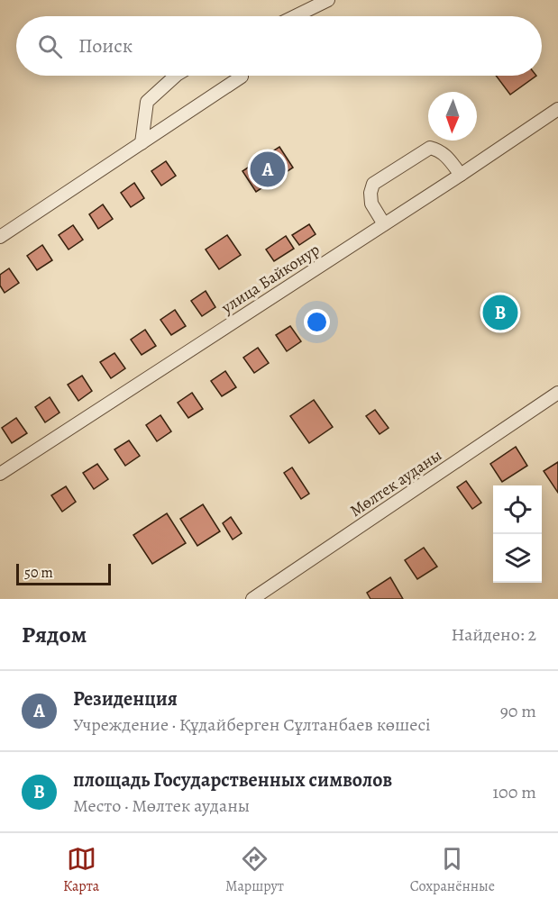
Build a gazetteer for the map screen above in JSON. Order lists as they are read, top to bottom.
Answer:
{
  "streets": {
    "street": ["улица Байконур", "Мөлтек ауданы"]
  },
  "scale_bar": "50 m",
  "north": "bottom",
  "page": {
    "search": "Поиск",
    "pins": ["A", "B"],
    "scale": "50 m",
    "heading": ["Рядом", "Найдено: 2"],
    "list": [
      {
        "mark": "A",
        "name": "Резиденция",
        "note": "Учреждение · Құдайберген Сұлтанбаев көшесі",
        "value": "90 m"
      },
      {
        "mark": "B",
        "name": "площадь Государственных символов",
        "note": "Место · Мөлтек ауданы",
        "value": "100 m"
      }
    ],
    "nav": ["Карта", "Маршрут", "Сохранённые"]
  }
}
